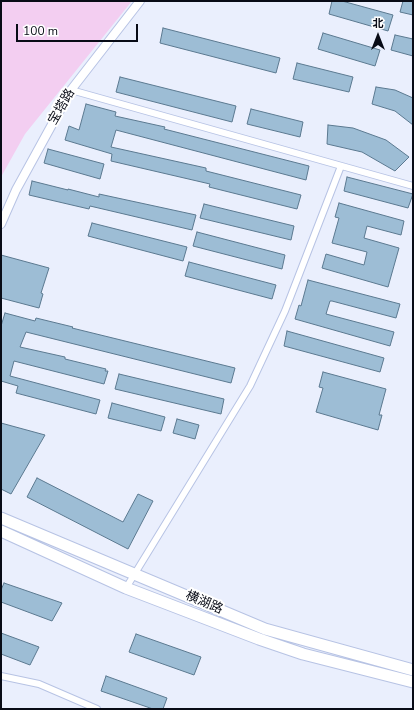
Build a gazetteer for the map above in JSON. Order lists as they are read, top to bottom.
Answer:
{
  "streets": {
    "highway": ["横湖路"],
    "street": ["宝塔路"]
  },
  "scale_bar": "100 m",
  "north": "top"
}
